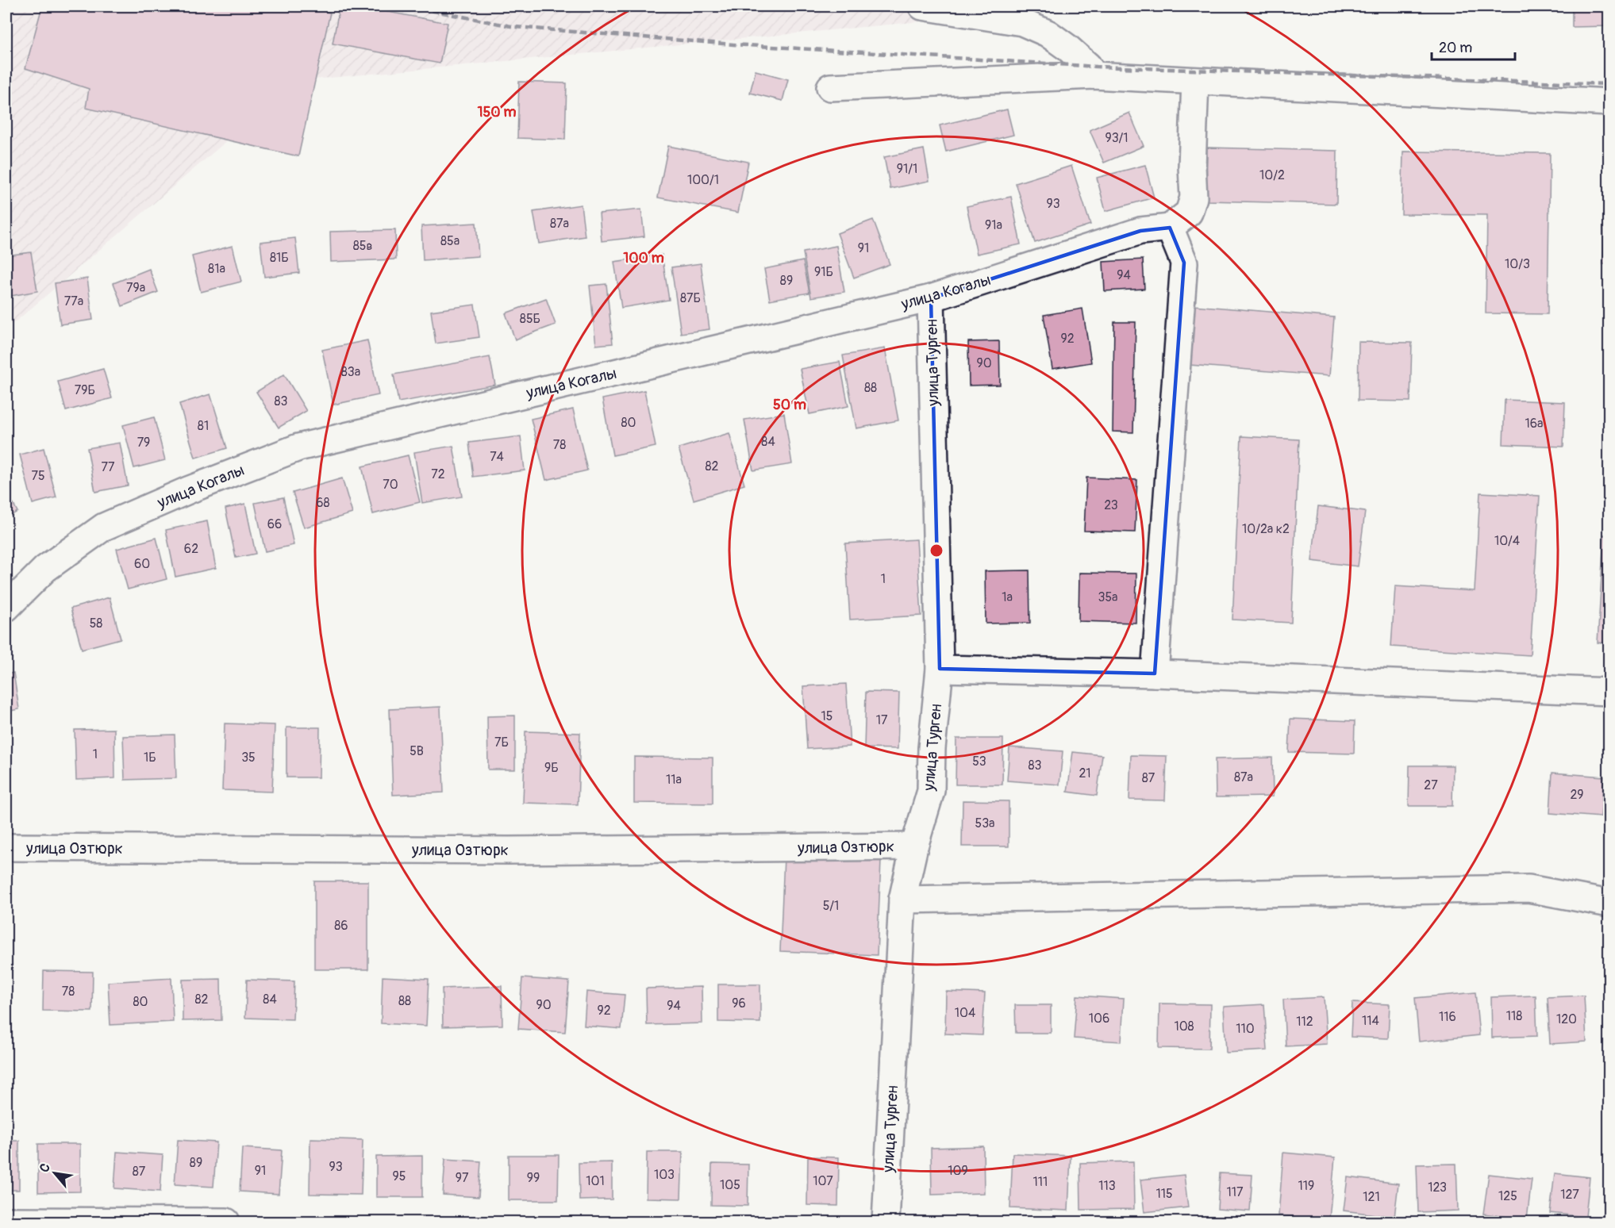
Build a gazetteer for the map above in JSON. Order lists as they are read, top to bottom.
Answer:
{
  "streets": {
    "street": ["улица Когалы", "улица Турген", "улица Озтюрк"]
  },
  "crossings": [
    ["улица Когалы", "улица Турген"],
    ["улица Турген", "улица Озтюрк"]
  ],
  "house_numbers": [
    "93/1",
    "91/1",
    "10/2",
    "100/1",
    "93",
    "87а",
    "91а",
    "85а",
    "85в",
    "91",
    "81Б",
    "10/3",
    "81а",
    "91Б",
    "94",
    "89",
    "79а",
    "87Б",
    "77а",
    "85Б",
    "92",
    "90",
    "83а",
    "88",
    "79Б",
    "83",
    "80",
    "16а",
    "81",
    "84",
    "79",
    "78",
    "74",
    "82",
    "77",
    "72",
    "75",
    "70",
    "68",
    "23",
    "66",
    "10/2а к2",
    "10/4",
    "62",
    "60",
    "1",
    "1а",
    "35а",
    "58",
    "15",
    "17",
    "7Б",
    "5В",
    "1",
    "1Б",
    "35",
    "53",
    "83",
    "9Б",
    "21",
    "87а",
    "87",
    "11а",
    "27",
    "29",
    "53а",
    "5/1",
    "86",
    "78",
    "82",
    "84",
    "88",
    "80",
    "96",
    "90",
    "94",
    "92",
    "104",
    "118",
    "116",
    "106",
    "120",
    "114",
    "112",
    "108",
    "110",
    "89",
    "93",
    "91",
    "109",
    "87",
    "103",
    "95",
    "97",
    "99",
    "101",
    "107",
    "111",
    "105",
    "113",
    "119",
    "123",
    "117",
    "115",
    "127",
    "125",
    "121"
  ],
  "scale_bar": "20 m",
  "north": "top left",
  "rings": ["150 m", "100 m", "50 m"]
}
